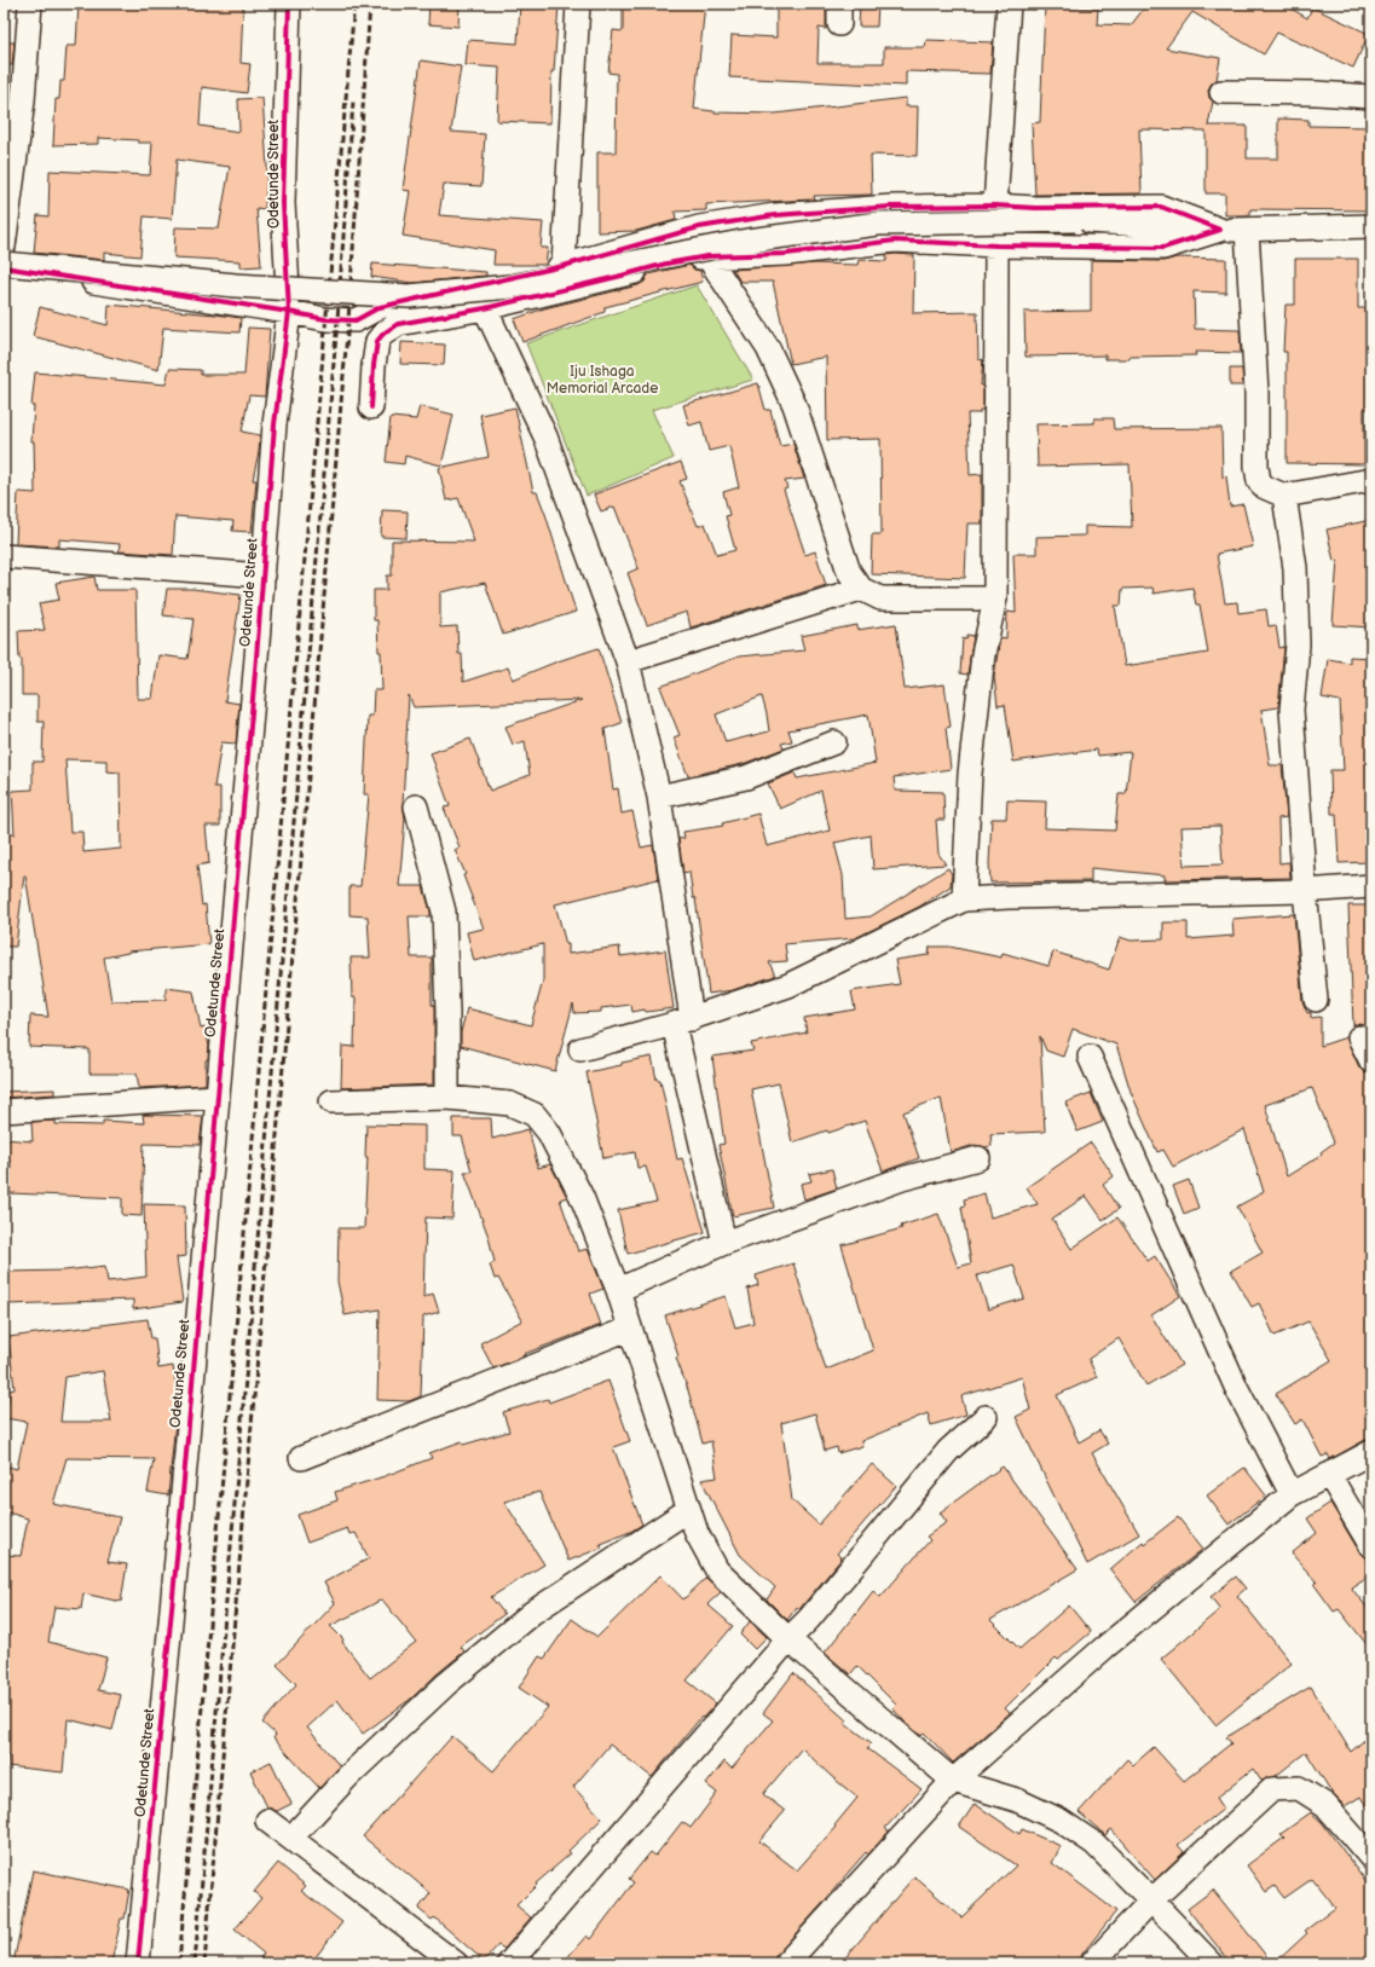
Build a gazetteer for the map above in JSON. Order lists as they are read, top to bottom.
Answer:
{
  "streets": {
    "street": ["Odetunde Street"]
  },
  "parks": ["Iju Ishaga Memorial Arcade"]
}
